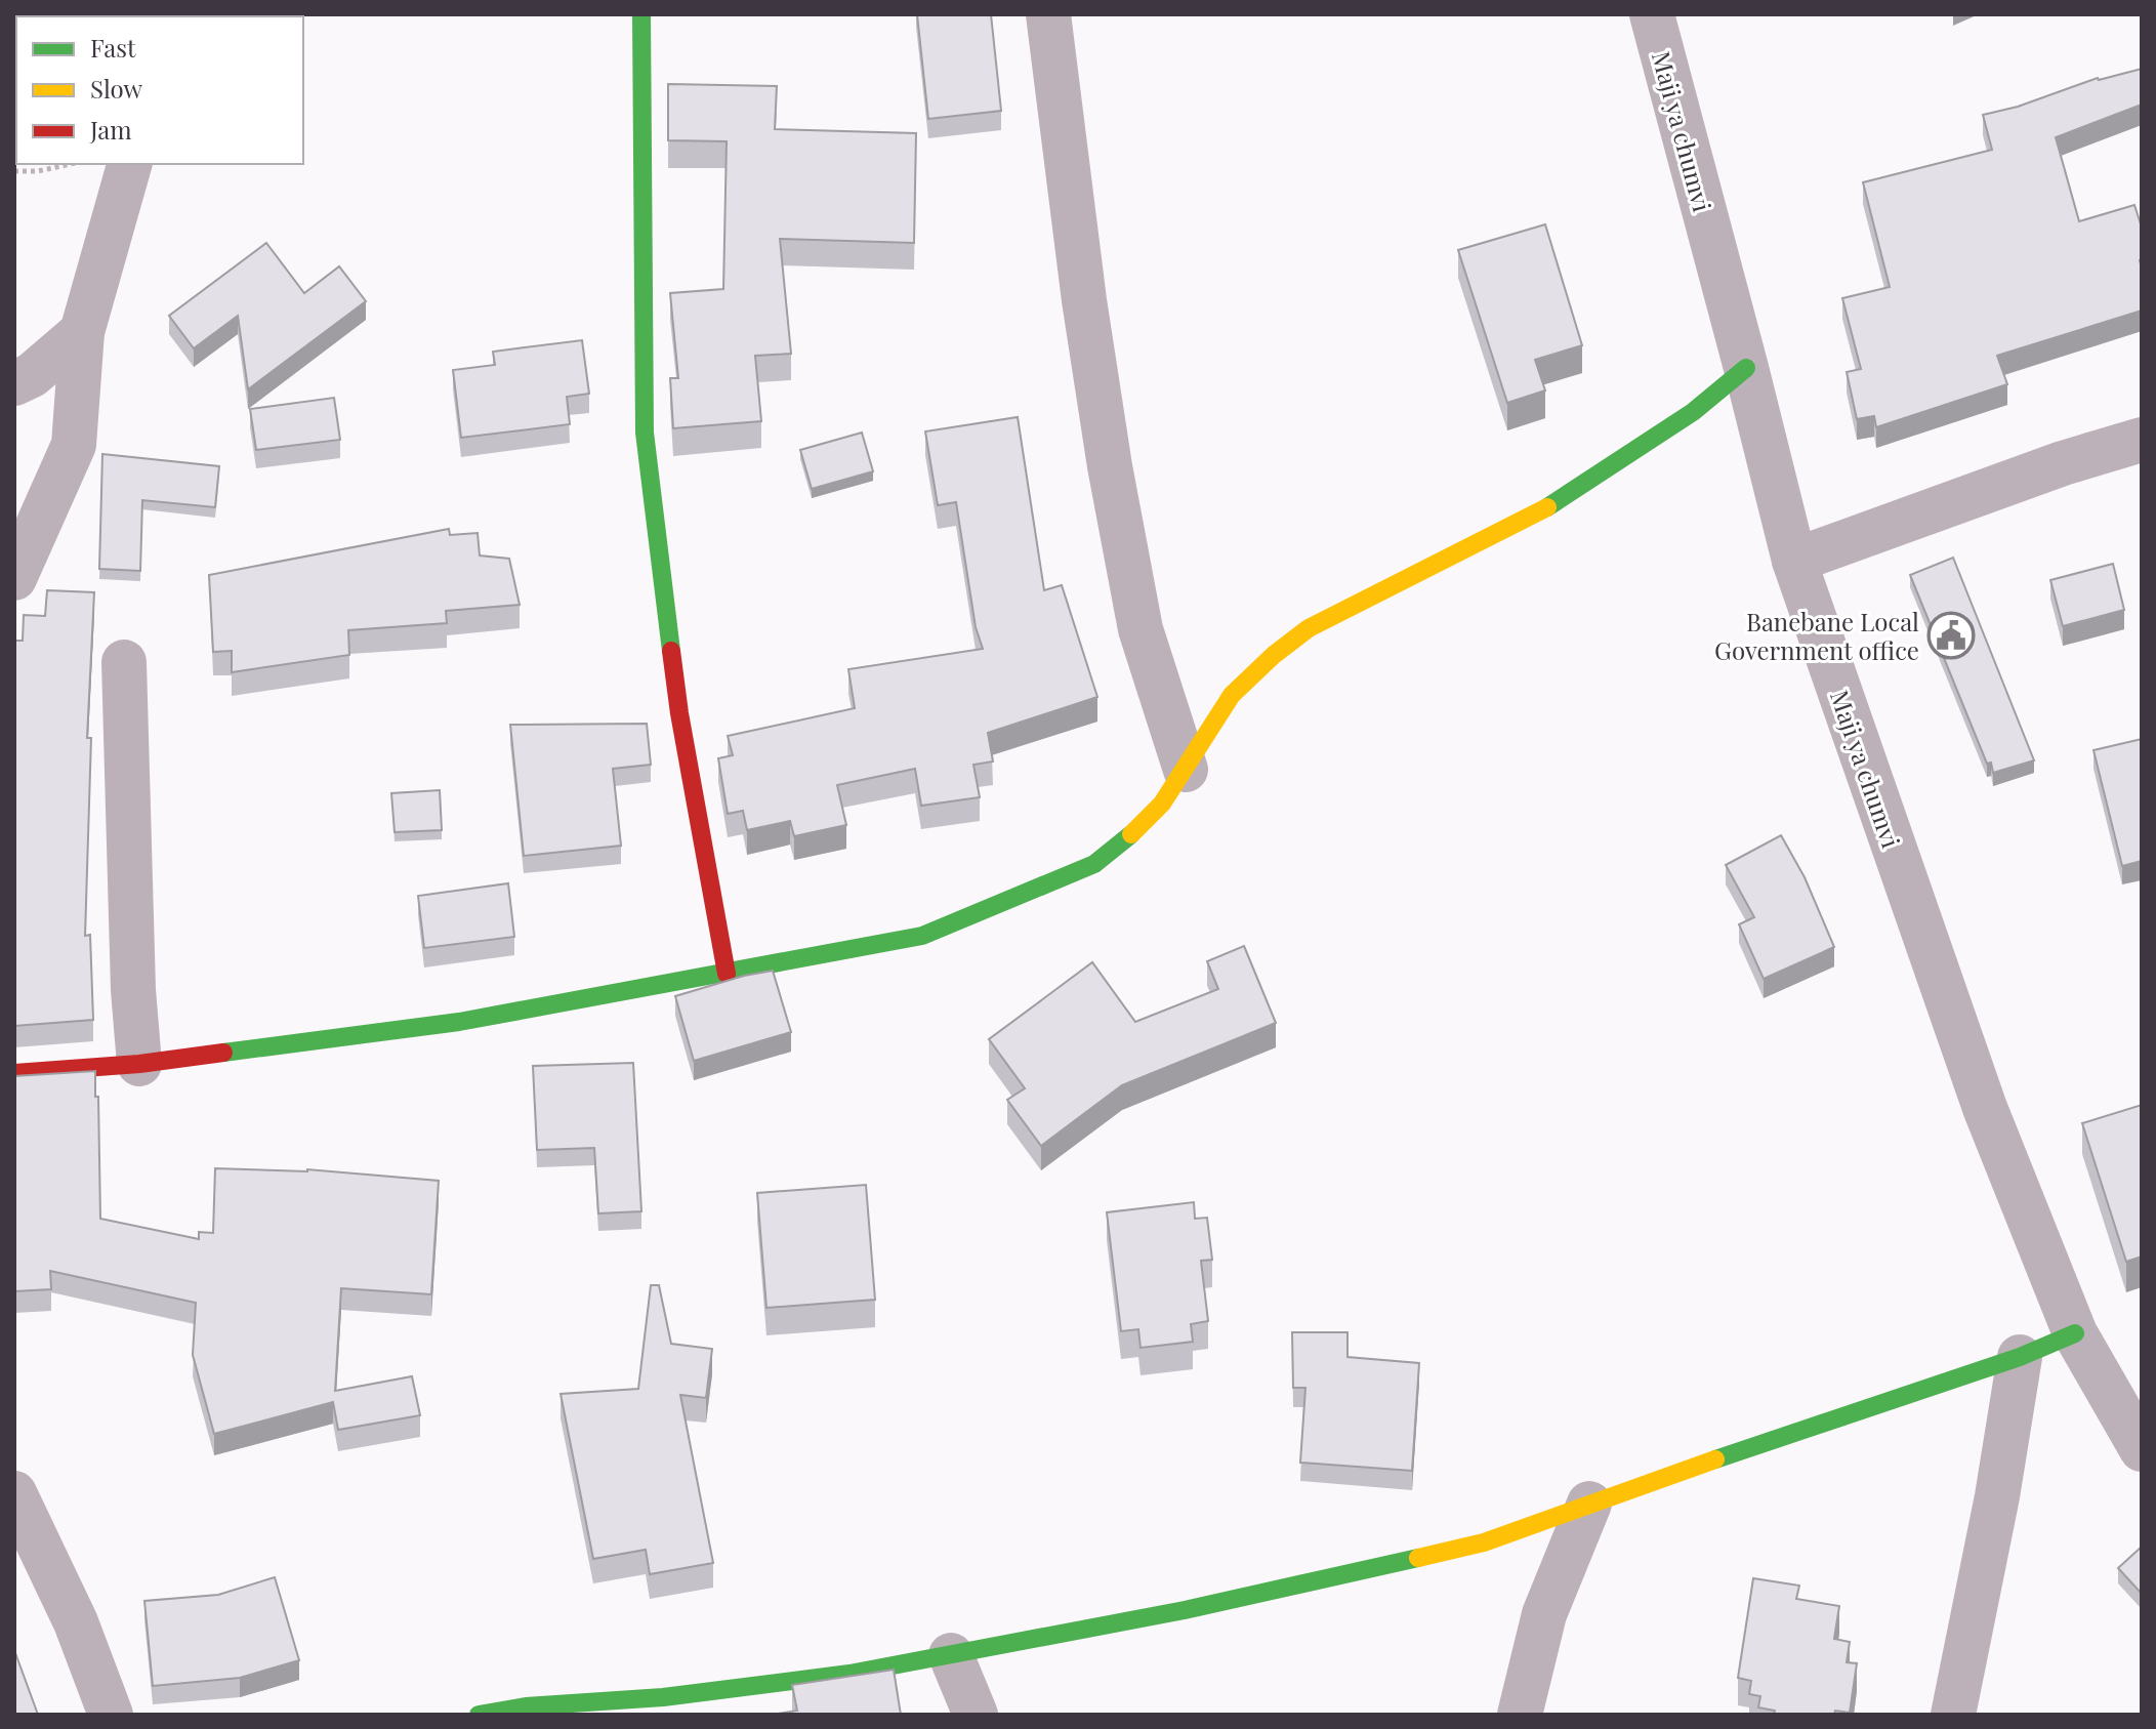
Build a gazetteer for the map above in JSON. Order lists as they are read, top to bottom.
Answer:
{
  "streets": {
    "street": ["Maji ya chumvi"]
  },
  "places": {
    "public building": ["Banebane Local Government office"]
  },
  "legend": ["Fast", "Slow", "Jam"]
}
